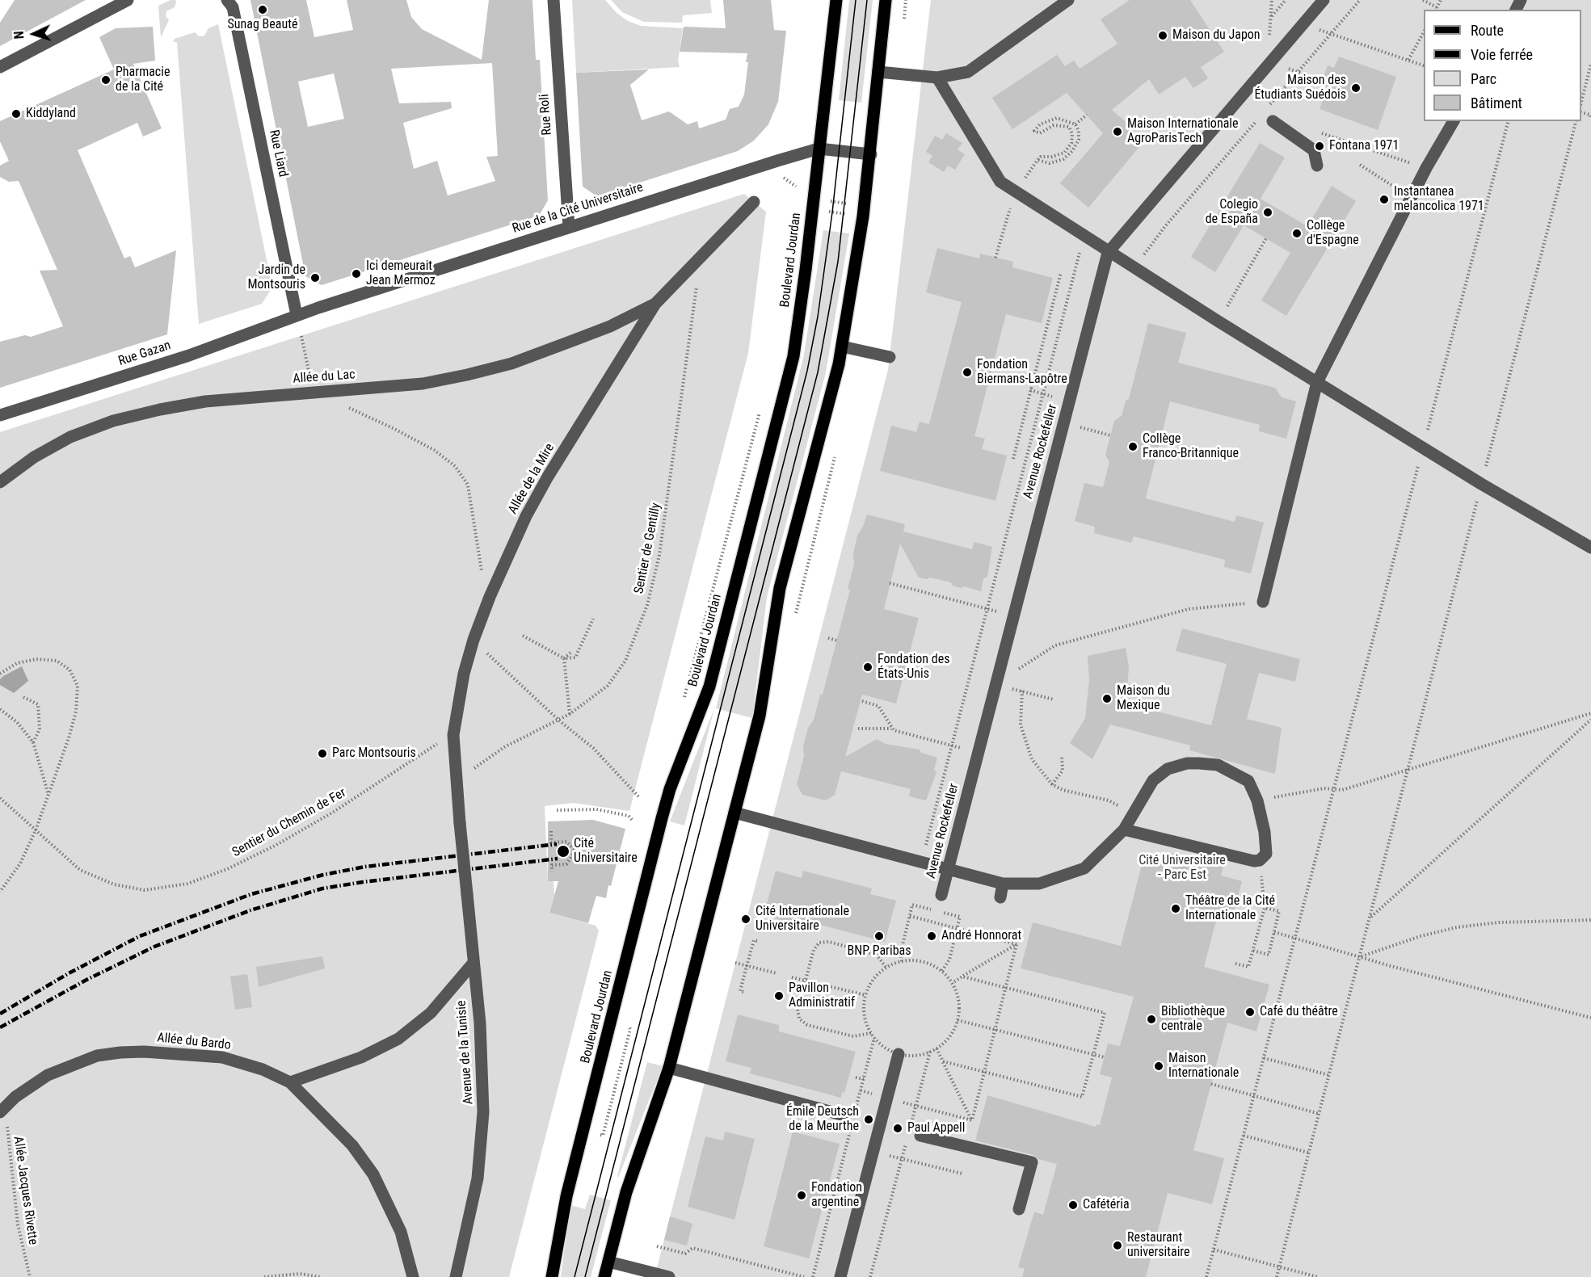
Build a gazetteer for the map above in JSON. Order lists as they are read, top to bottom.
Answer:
{
  "streets": {
    "main road": ["Boulevard Jourdan"],
    "street": [
      "Rue Roli",
      "Rue Liard",
      "Rue de la Cité Universitaire",
      "Rue Gazan",
      "Allée du Lac",
      "Avenue Rockefeller",
      "Allée de la Mire",
      "Allée du Bardo",
      "Avenue de la Tunisie"
    ],
    "path": ["Sentier de Gentilly", "Sentier du Chemin de Fer", "Allée Jacques Rivette"]
  },
  "crossings": [
    ["Rue Roli", "Rue de la Cité Universitaire"],
    ["Rue Liard", "Rue de la Cité Universitaire"],
    ["Rue Liard", "Rue Gazan"],
    ["Rue de la Cité Universitaire", "Boulevard Jourdan"],
    ["Rue de la Cité Universitaire", "Rue Gazan"],
    ["Allée du Lac", "Allée de la Mire"],
    ["Allée de la Mire", "Sentier de Gentilly"],
    ["Allée de la Mire", "Sentier du Chemin de Fer"],
    ["Allée de la Mire", "Avenue de la Tunisie"],
    ["Allée du Bardo", "Allée Jacques Rivette"]
  ],
  "parks": ["Cité Universitaire - Parc Est"],
  "places": [
    "Sunag Beauté",
    "Maison du Japon",
    "Pharmacie de la Cité",
    "Maison des Étudiants Suédois",
    "Kiddyland",
    "Maison Internationale AgroParisTech",
    "Fontana 1971",
    "Instantanea melancolica 1971",
    "Colegio de España",
    "Collège d'Espagne",
    "Ici demeurait Jean Mermoz",
    "Jardin de Montsouris",
    "Fondation Biermans-Lapôtre",
    "Collège Franco-Britannique",
    "Fondation des États-Unis",
    "Maison du Mexique",
    "Parc Montsouris",
    "Cité Universitaire",
    "Théâtre de la Cité Internationale",
    "Cité Internationale Universitaire",
    "BNP Paribas",
    "André Honnorat",
    "Pavillon Administratif",
    "Café du théâtre",
    "Bibliothèque centrale",
    "Maison Internationale",
    "Émile Deutsch de la Meurthe",
    "Paul Appell",
    "Fondation argentine",
    "Cafétéria",
    "Restaurant universitaire"
  ],
  "legend": [
    "Route",
    "Voie ferrée",
    "Parc",
    "Bâtiment"
  ],
  "north": "left"
}
